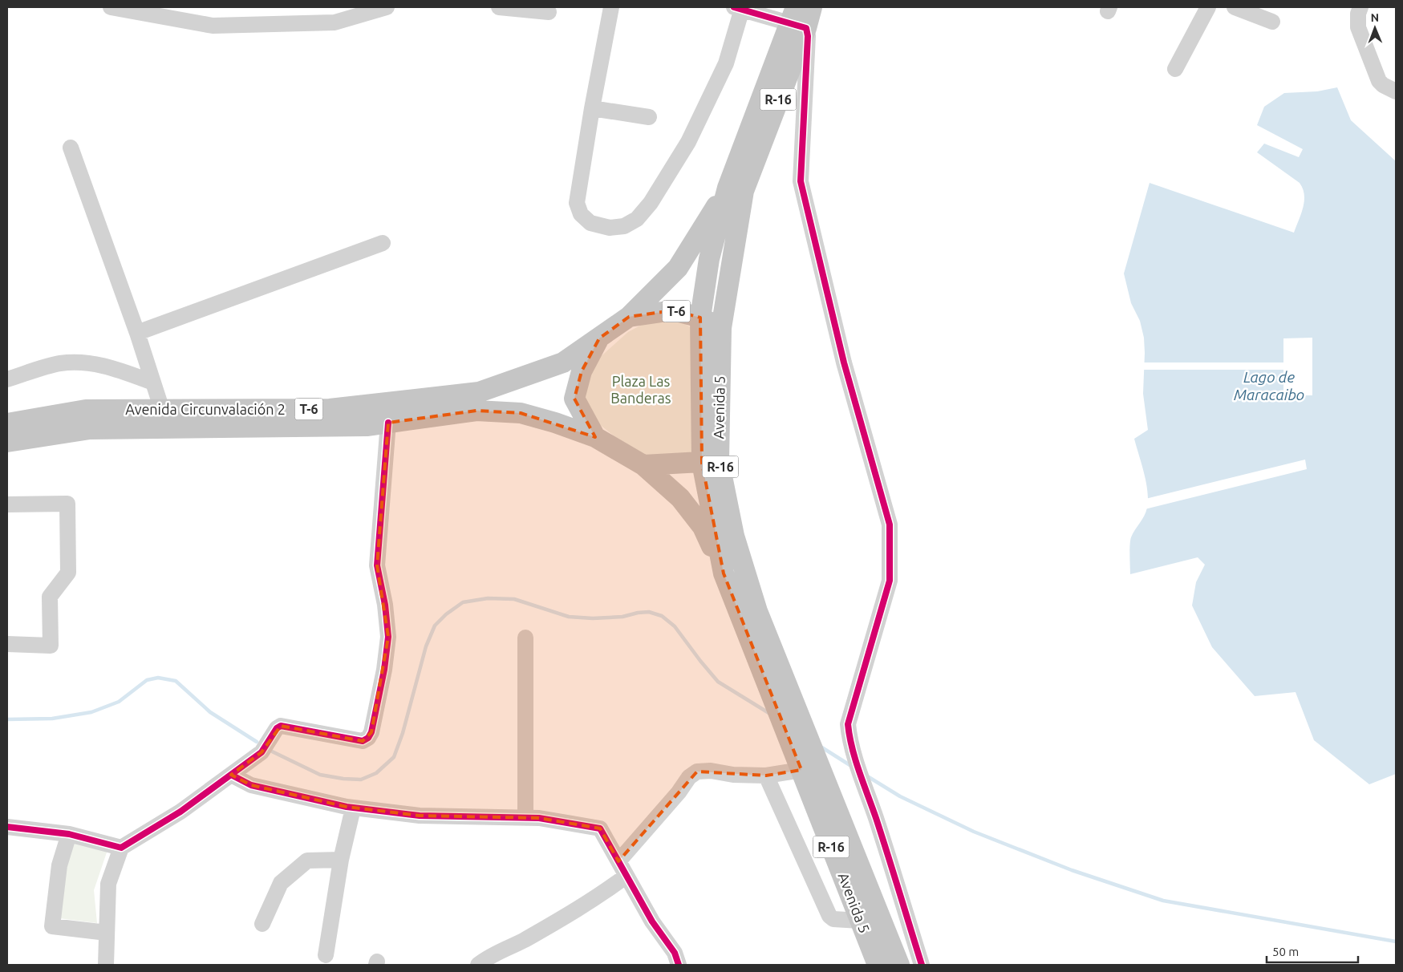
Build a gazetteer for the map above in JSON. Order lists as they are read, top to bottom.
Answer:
{
  "streets": {
    "main road": [
      "R-16",
      "T-6",
      "Avenida 5",
      "Avenida Circunvalación 2"
    ]
  },
  "crossings": [
    ["R-16", "Avenida 5"],
    ["R-16", "Avenida Circunvalación 2"],
    ["T-6", "Avenida 5"],
    ["T-6", "Avenida Circunvalación 2"],
    ["Avenida 5", "Avenida Circunvalación 2"]
  ],
  "water": ["Lago de Maracaibo"],
  "parks": ["Plaza Las Banderas"],
  "scale_bar": "50 m",
  "north": "top"
}
